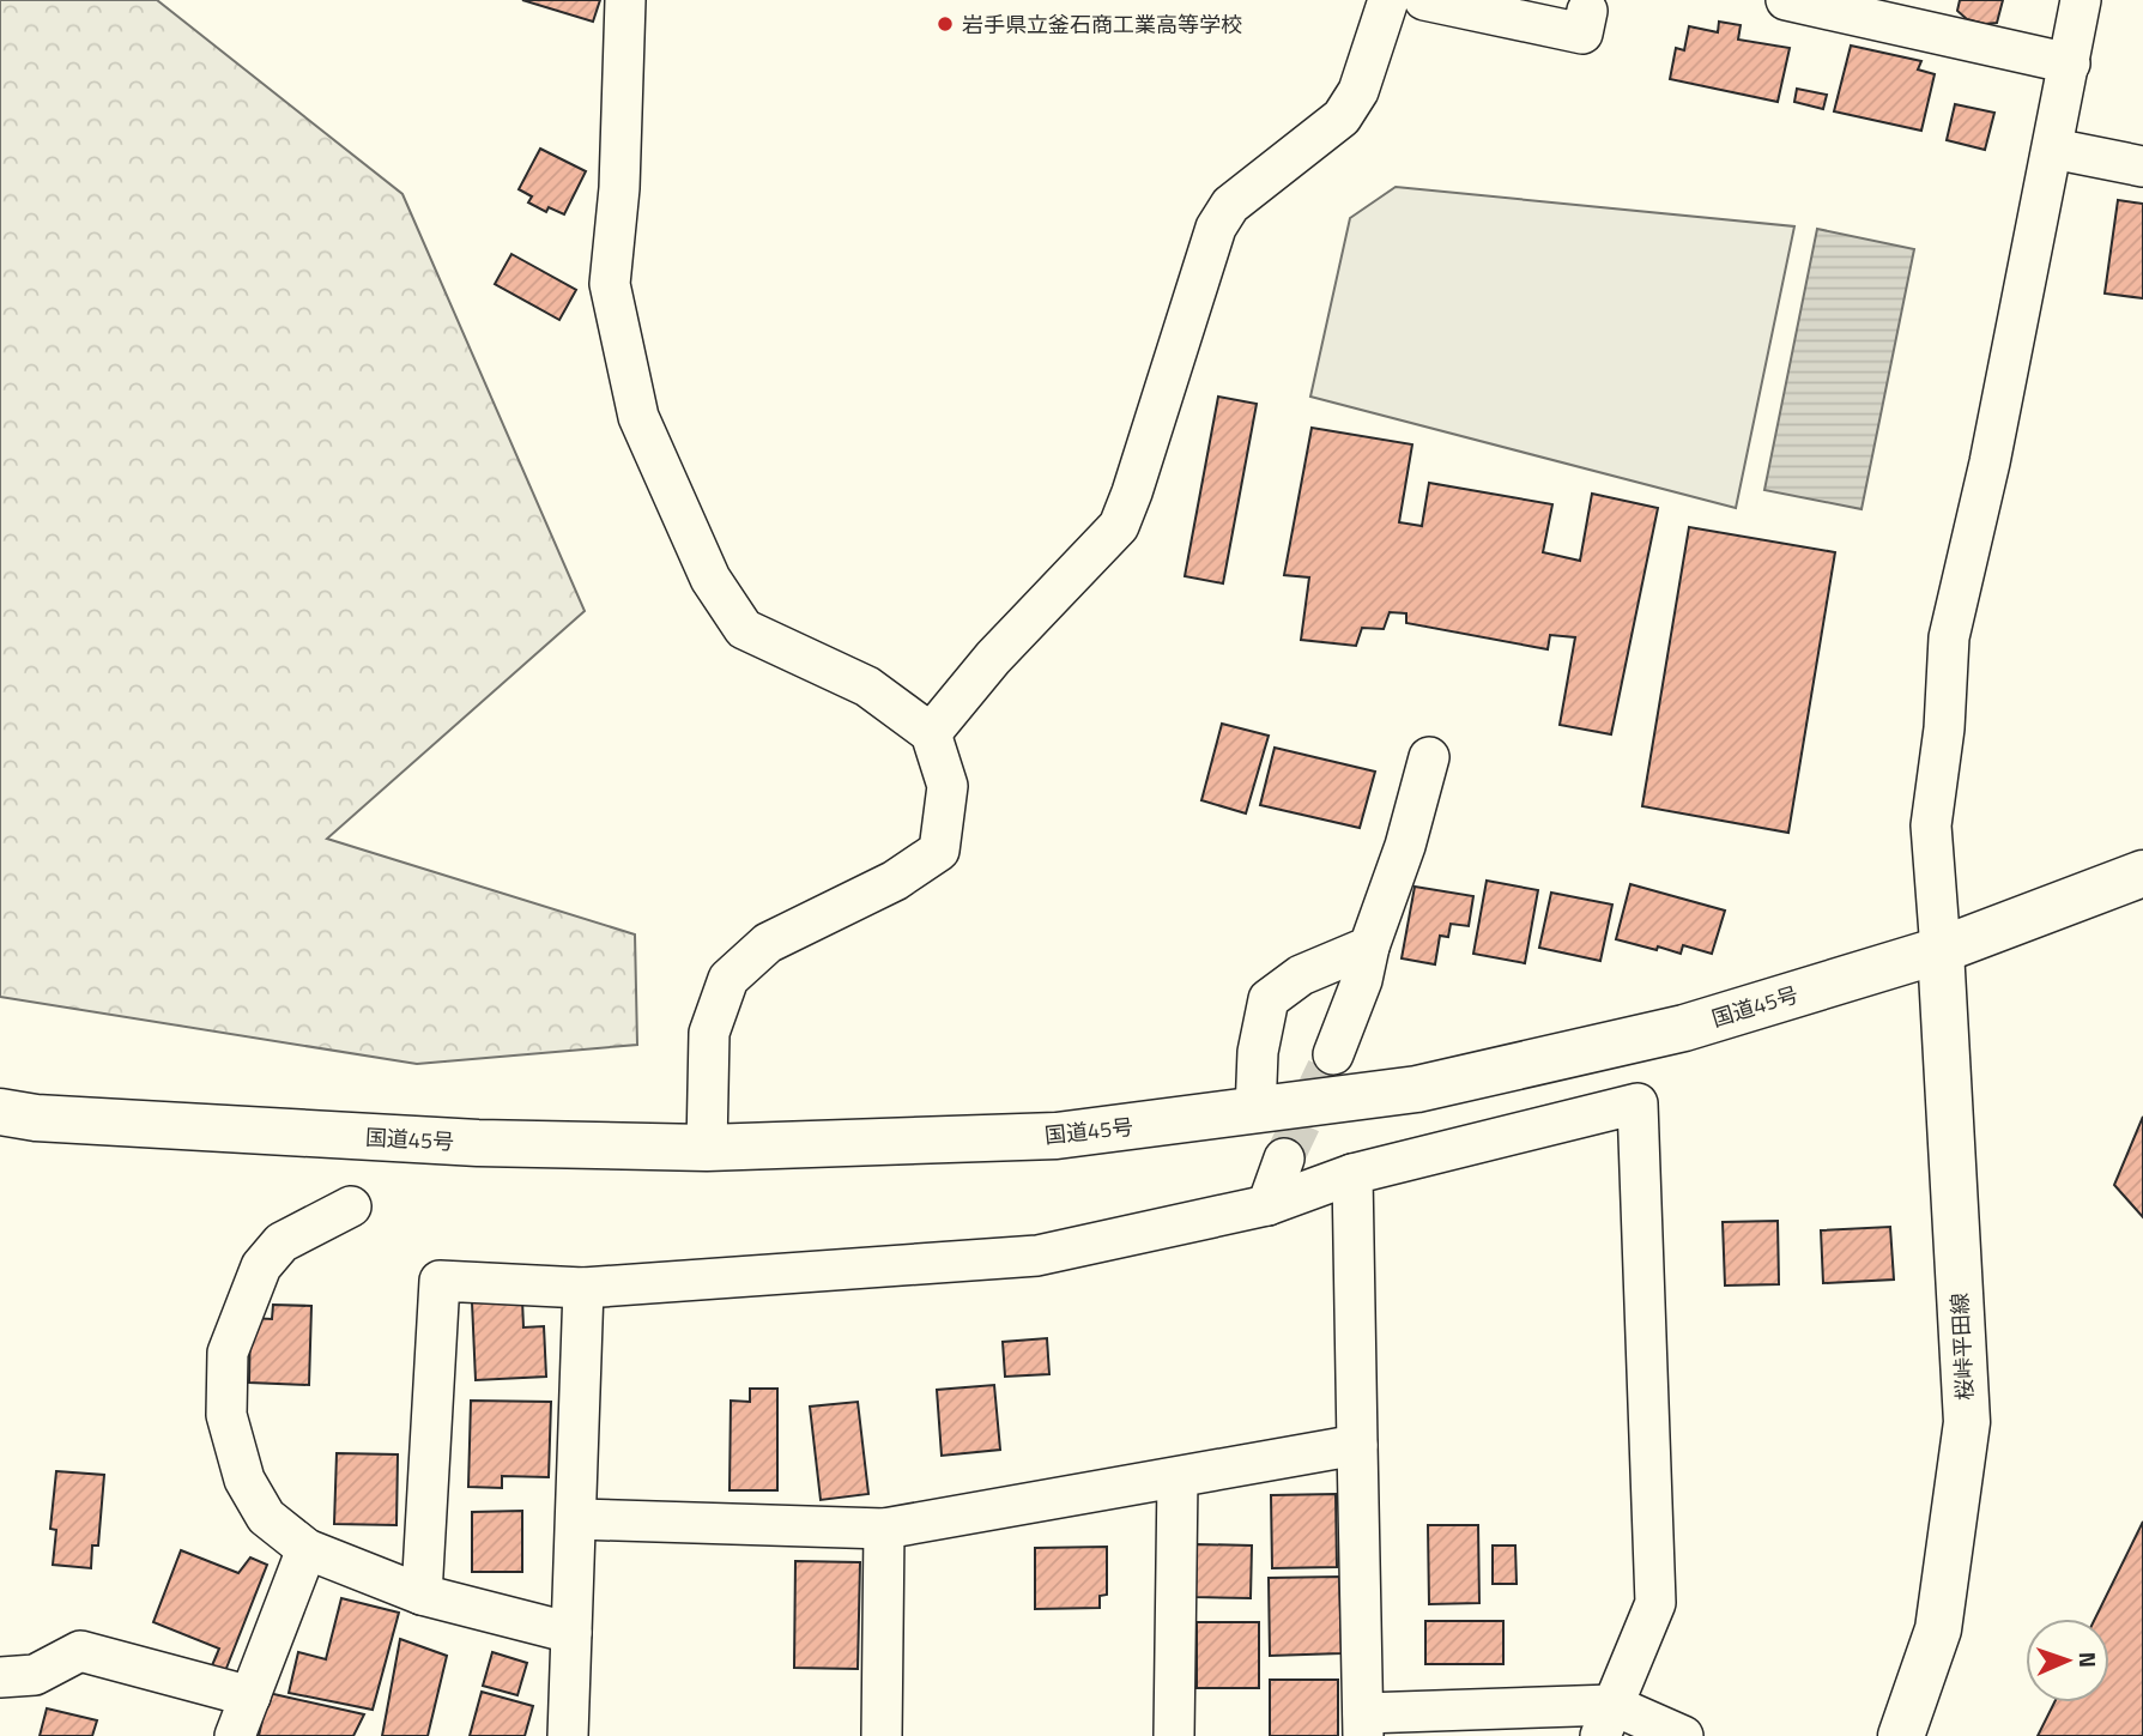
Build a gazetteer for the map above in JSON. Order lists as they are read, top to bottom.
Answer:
{
  "streets": {
    "main road": ["国道45号", "桜峠平田線"]
  },
  "crossings": [
    ["国道45号", "桜峠平田線"]
  ],
  "places": ["岩手県立釜石商工業高等学校"],
  "north": "right"
}
